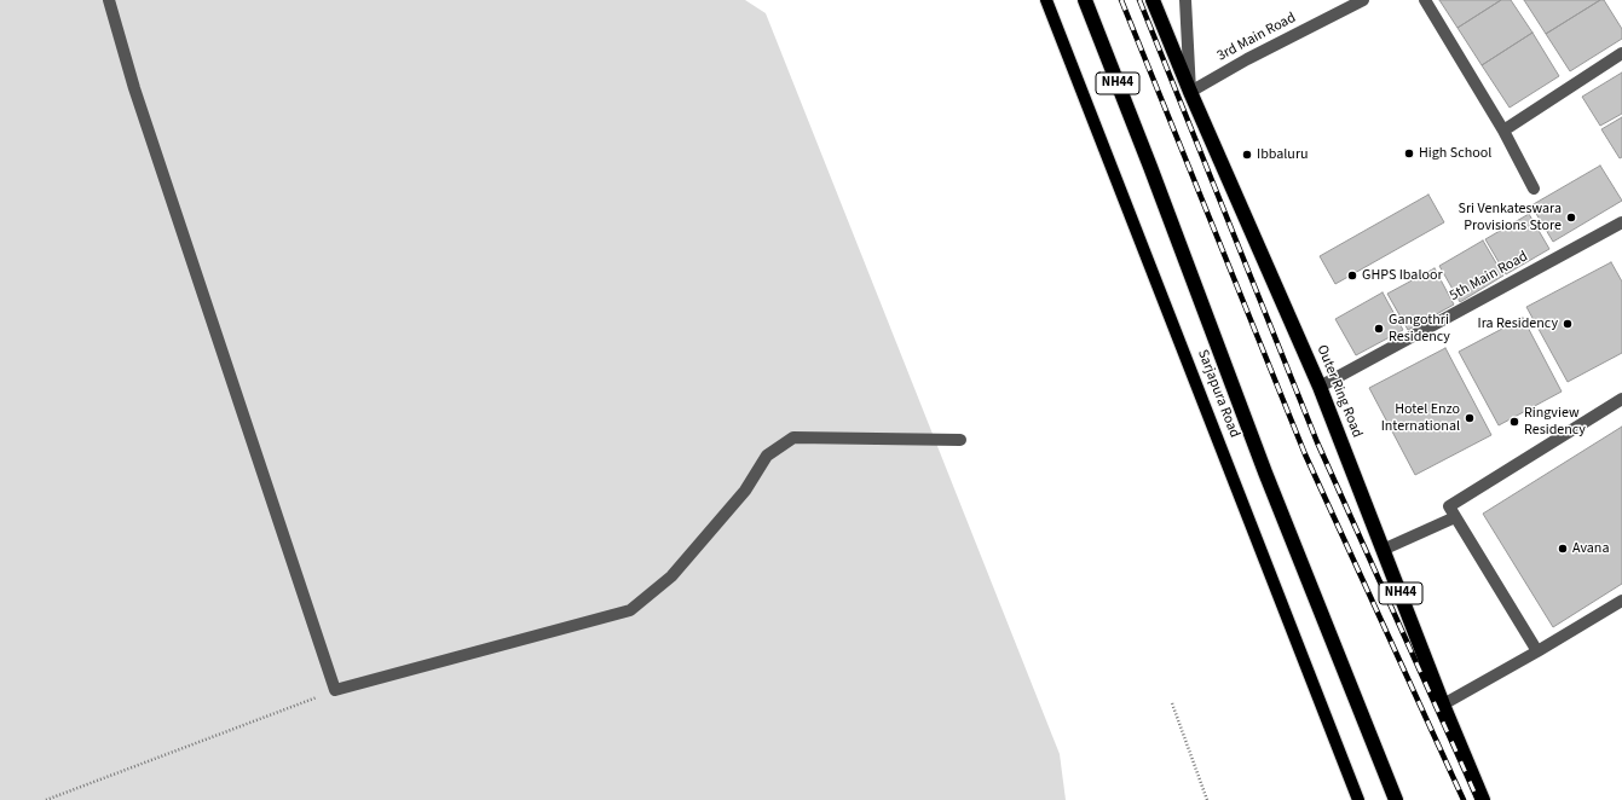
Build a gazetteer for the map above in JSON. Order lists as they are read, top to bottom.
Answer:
{
  "streets": {
    "highway": ["NH44", "Outer Ring Road"],
    "main road": ["Sarjapura Road"],
    "street": ["3rd Main Road", "5th Main Road"]
  },
  "crossings": [
    ["3rd Main Road", "Outer Ring Road"],
    ["5th Main Road", "Outer Ring Road"]
  ],
  "places": [
    "High School",
    "Ibbaluru",
    "Sri Venkateswara Provisions Store",
    "GHPS Ibaloor",
    "Ira Residency",
    "Gangothri Residency",
    "Hotel Enzo International",
    "Ringview Residency",
    "Avana"
  ]
}
